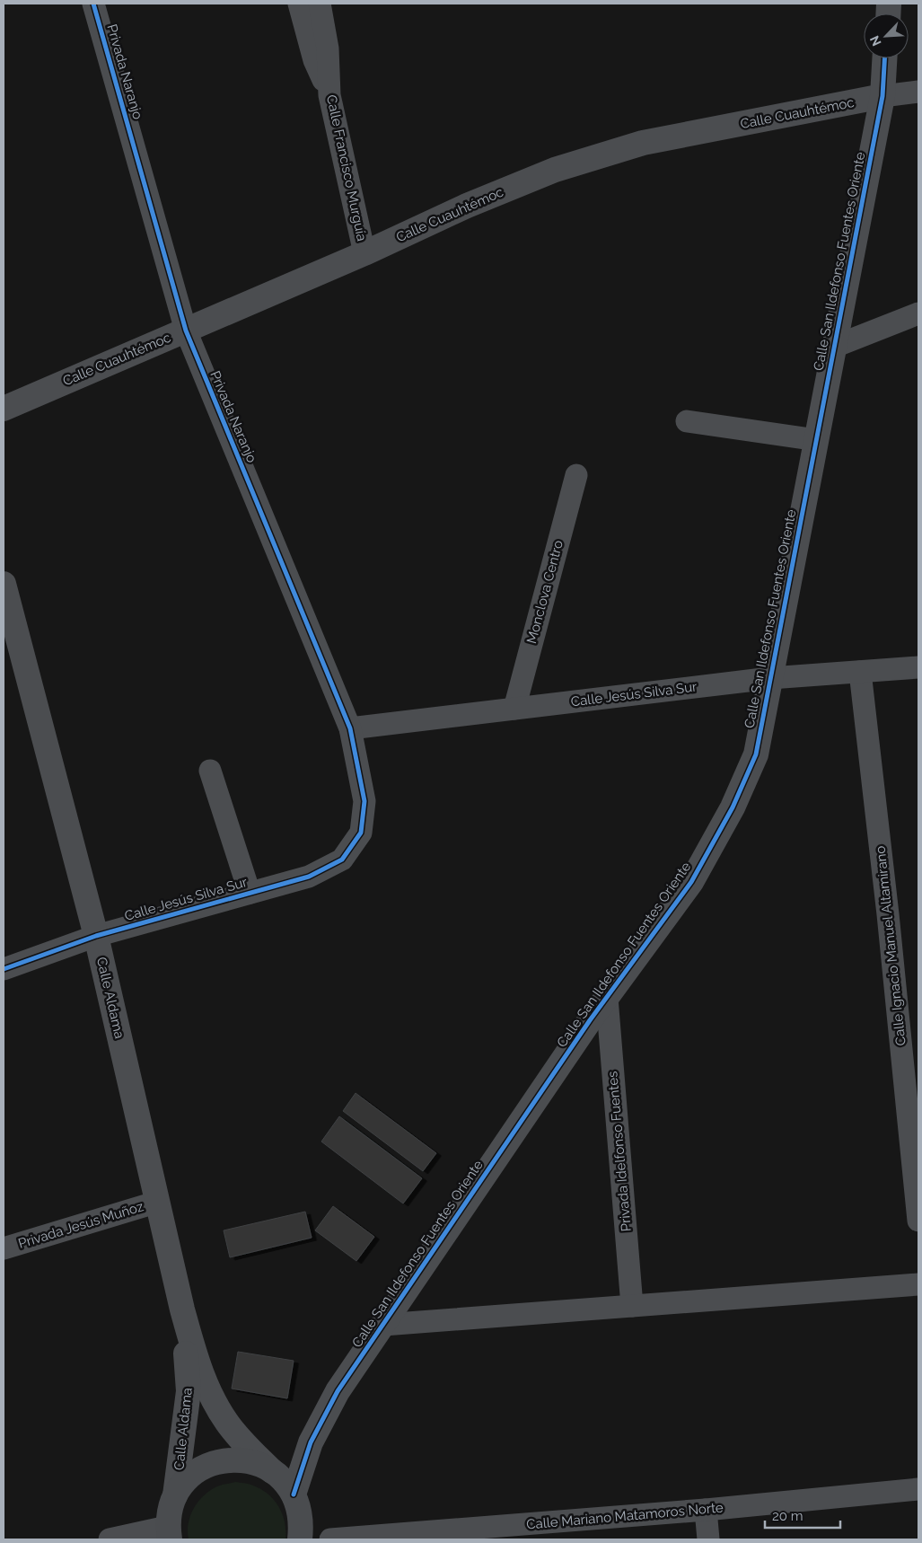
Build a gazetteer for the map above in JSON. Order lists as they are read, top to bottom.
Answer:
{
  "streets": {
    "street": [
      "Privada Naranjo",
      "Calle Cuauhtémoc",
      "Calle Francisco Murguía",
      "Calle San Ildefonso Fuentes Oriente",
      "Monclova Centro",
      "Calle Jesús Silva Sur",
      "Calle Ignacio Manuel Altamirano",
      "Calle Aldama",
      "Privada Idelfonso Fuentes",
      "Privada Jesús Muñoz",
      "Calle Mariano Matamoros Norte"
    ]
  },
  "crossings": [
    ["Privada Naranjo", "Calle Cuauhtémoc"],
    ["Privada Naranjo", "Calle Jesús Silva Sur"],
    ["Calle Cuauhtémoc", "Calle Francisco Murguía"],
    ["Calle Cuauhtémoc", "Calle San Ildefonso Fuentes Oriente"],
    ["Calle San Ildefonso Fuentes Oriente", "Calle Jesús Silva Sur"],
    ["Calle San Ildefonso Fuentes Oriente", "Privada Idelfonso Fuentes"],
    ["Monclova Centro", "Calle Jesús Silva Sur"],
    ["Calle Jesús Silva Sur", "Calle Ignacio Manuel Altamirano"],
    ["Calle Jesús Silva Sur", "Calle Aldama"],
    ["Calle Aldama", "Privada Jesús Muñoz"]
  ],
  "scale_bar": "20 m",
  "north": "bottom left"
}
